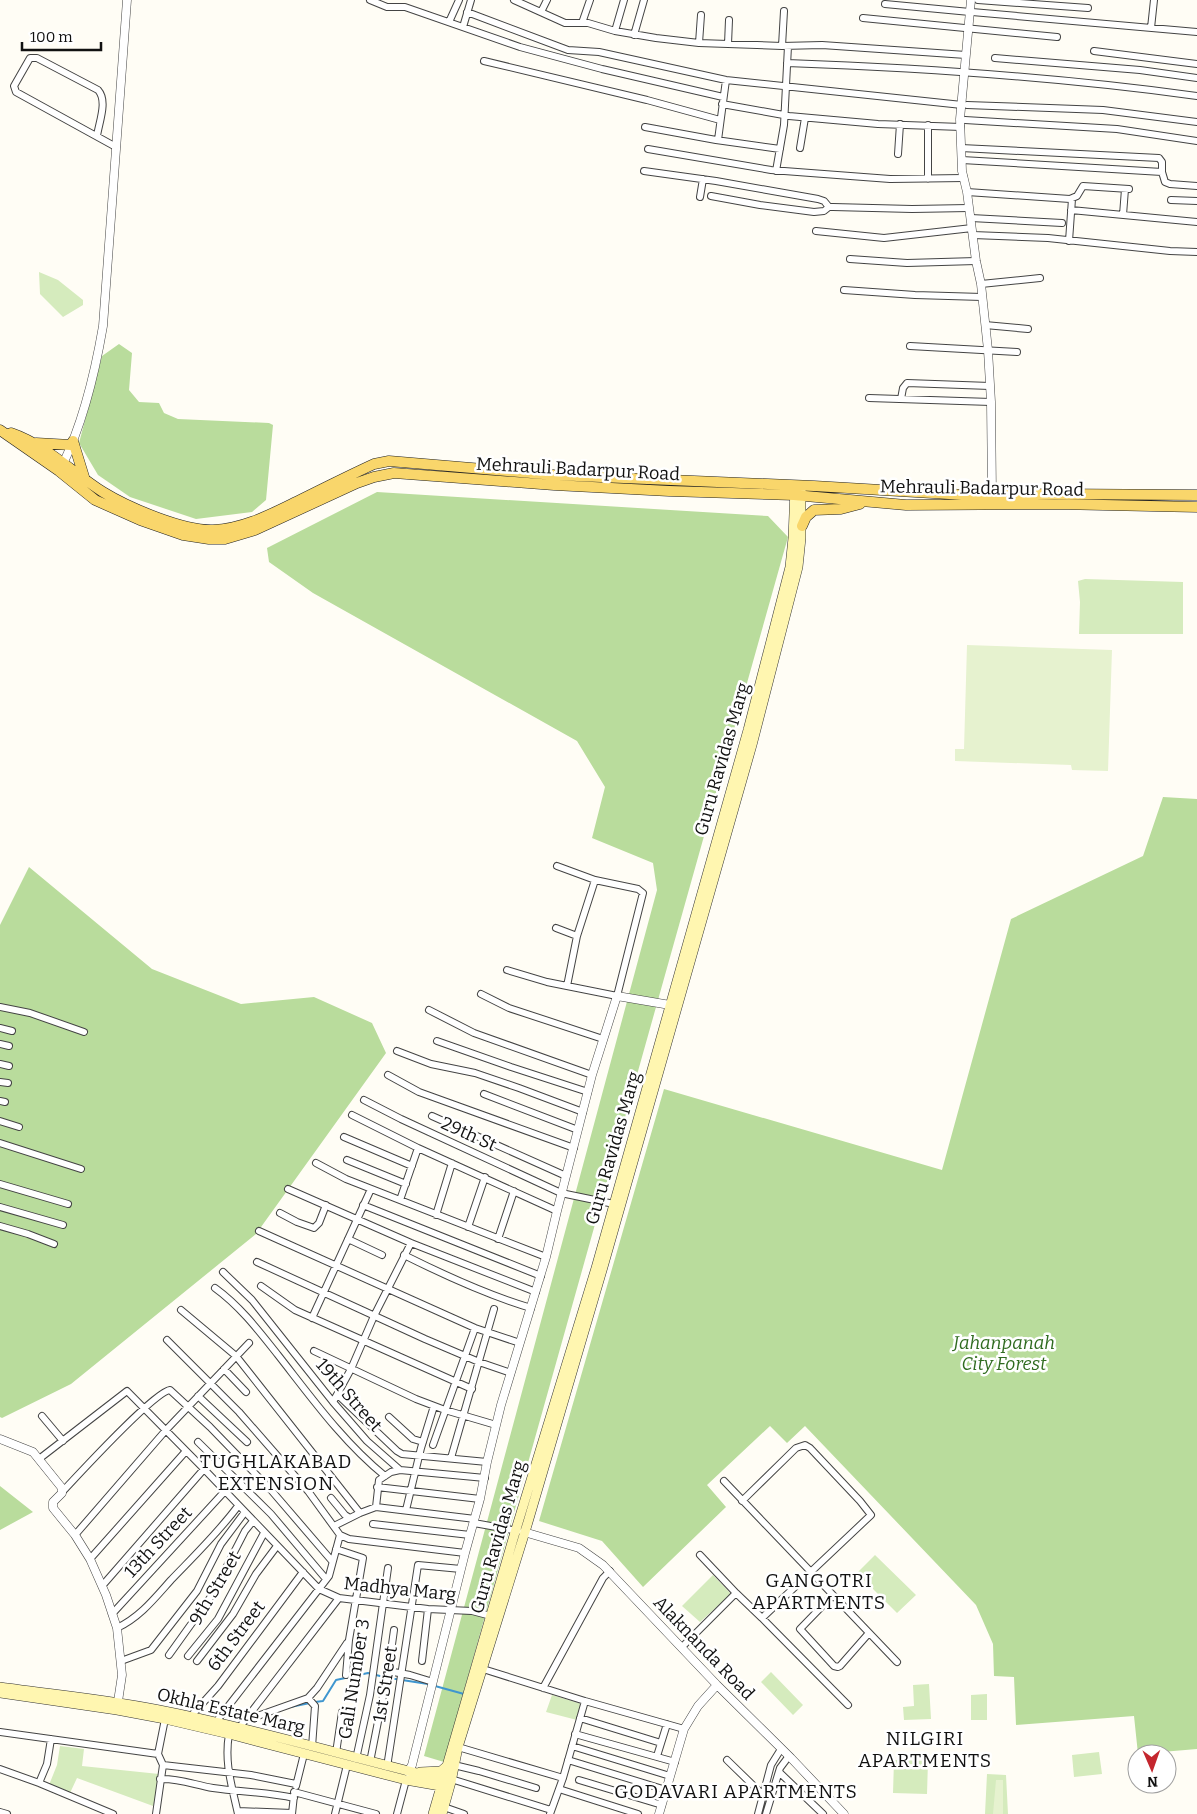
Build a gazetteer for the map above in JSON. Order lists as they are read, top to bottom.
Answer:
{
  "streets": {
    "main road": ["Mehrauli Badarpur Road", "Guru Ravidas Marg", "Okhla Estate Marg"],
    "street": [
      "29th St",
      "19th Street",
      "13th Street",
      "9th Street",
      "Madhya Marg",
      "6th Street",
      "Alaknanda Road",
      "Gali Number 3",
      "1st Street"
    ]
  },
  "crossings": [
    ["Mehrauli Badarpur Road", "Guru Ravidas Marg"],
    ["Guru Ravidas Marg", "29th St"],
    ["Guru Ravidas Marg", "Madhya Marg"],
    ["Guru Ravidas Marg", "Alaknanda Road"],
    ["Guru Ravidas Marg", "Okhla Estate Marg"],
    ["13th Street", "Madhya Marg"],
    ["9th Street", "Madhya Marg"],
    ["Madhya Marg", "6th Street"],
    ["Madhya Marg", "Gali Number 3"],
    ["Madhya Marg", "1st Street"],
    ["6th Street", "Okhla Estate Marg"],
    ["Gali Number 3", "Okhla Estate Marg"],
    ["1st Street", "Okhla Estate Marg"]
  ],
  "districts": [
    "TUGHLAKABAD EXTENSION",
    "GANGOTRI APARTMENTS",
    "NILGIRI APARTMENTS",
    "GODAVARI APARTMENTS"
  ],
  "parks": ["Jahanpanah City Forest"],
  "scale_bar": "100 m",
  "north": "bottom"
}
